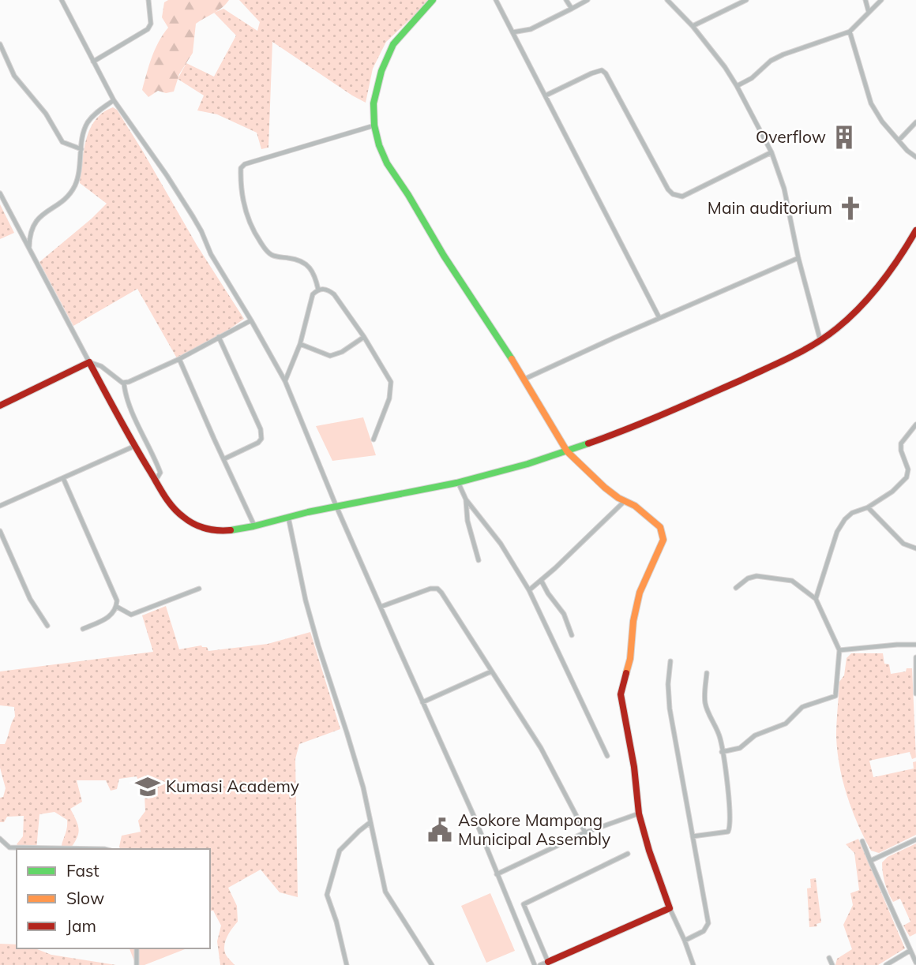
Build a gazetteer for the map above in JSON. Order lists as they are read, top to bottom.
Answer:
{
  "places": {
    "building": ["Overflow"],
    "church": ["Main auditorium"],
    "school or university": ["Kumasi Academy"],
    "public building": ["Asokore Mampong Municipal Assembly"]
  },
  "legend": ["Fast", "Slow", "Jam"]
}
